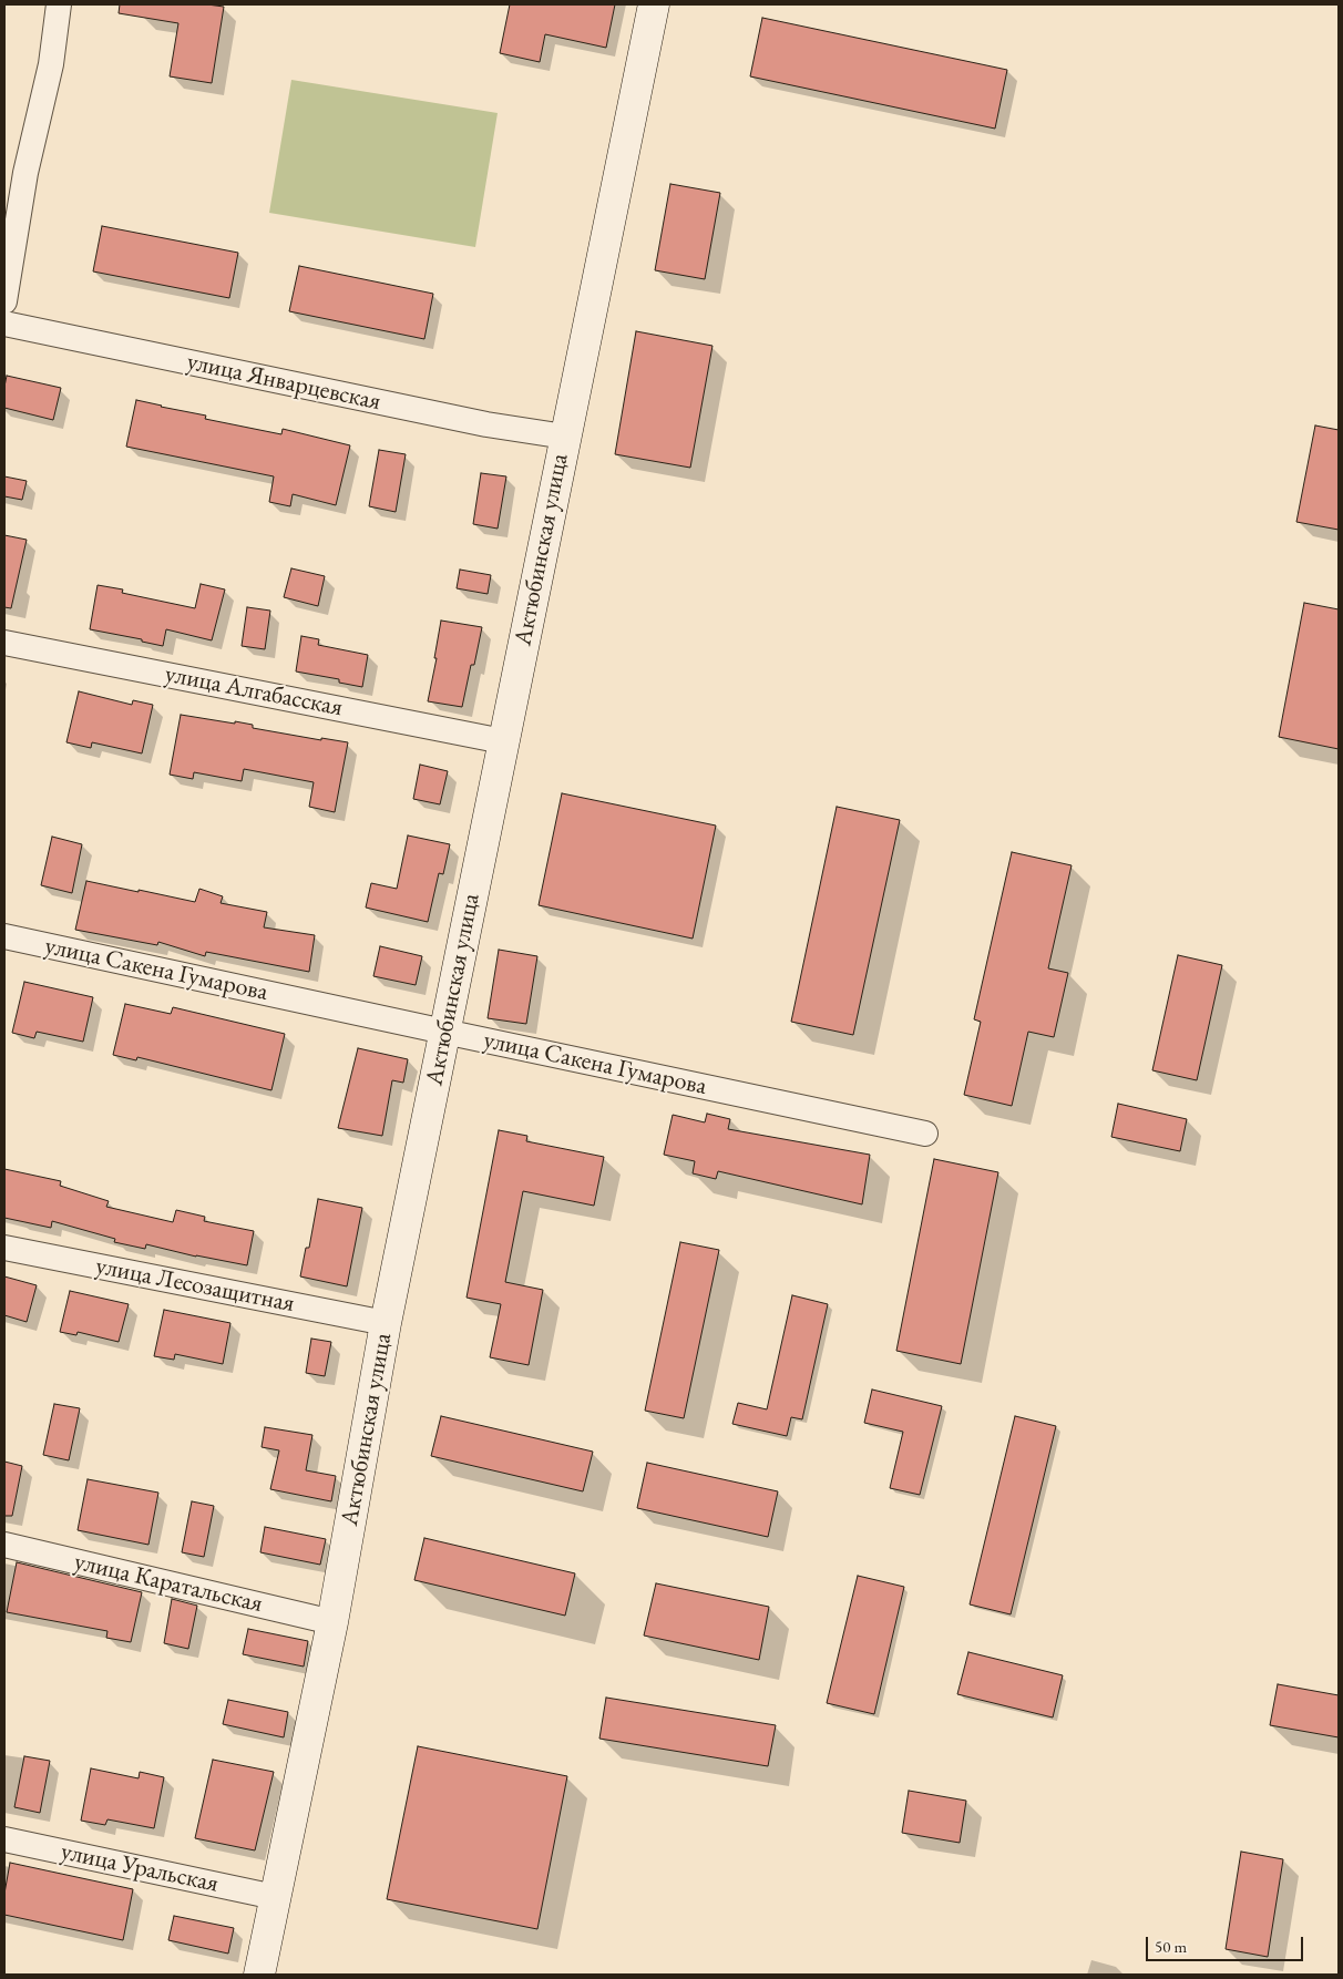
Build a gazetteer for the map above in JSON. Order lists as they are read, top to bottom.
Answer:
{
  "streets": {
    "street": [
      "улица Январцевская",
      "Актюбинская улица",
      "улица Алгабасская",
      "улица Сакена Гумарова",
      "улица Лесозащитная",
      "улица Каратальская",
      "улица Уральская"
    ]
  },
  "crossings": [
    ["улица Январцевская", "Актюбинская улица"],
    ["Актюбинская улица", "улица Алгабасская"],
    ["Актюбинская улица", "улица Сакена Гумарова"],
    ["Актюбинская улица", "улица Лесозащитная"],
    ["Актюбинская улица", "улица Каратальская"],
    ["Актюбинская улица", "улица Уральская"]
  ],
  "scale_bar": "50 m"
}
